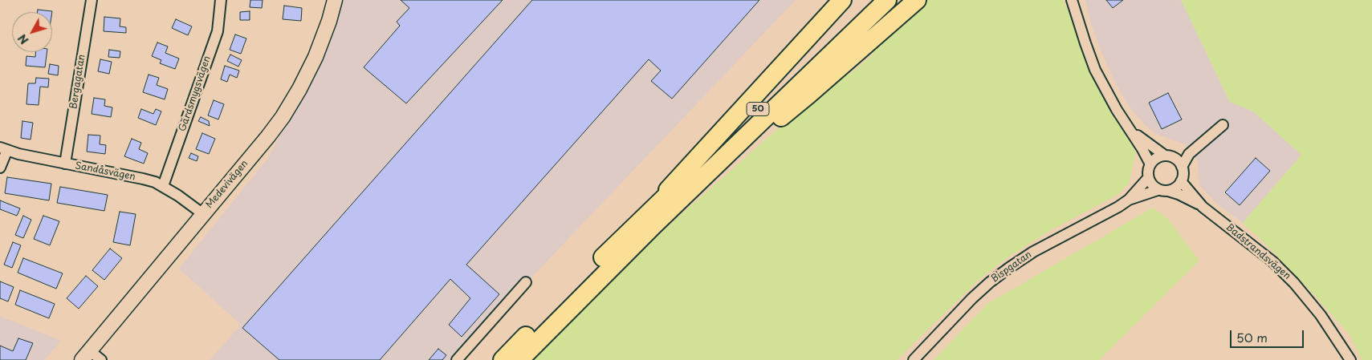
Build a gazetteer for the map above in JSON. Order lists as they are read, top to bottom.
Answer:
{
  "streets": {
    "highway": ["50"],
    "street": [
      "Bergagatan",
      "Gärdsmygsvägen",
      "Sandåsvägen",
      "Medevivägen",
      "Badstrandsvägen",
      "Bispgatan"
    ]
  },
  "crossings": [
    ["Bergagatan", "Sandåsvägen"],
    ["Gärdsmygsvägen", "Sandåsvägen"],
    ["Sandåsvägen", "Medevivägen"],
    ["Badstrandsvägen", "Bispgatan"]
  ],
  "scale_bar": "50 m",
  "north": "bottom left"
}
